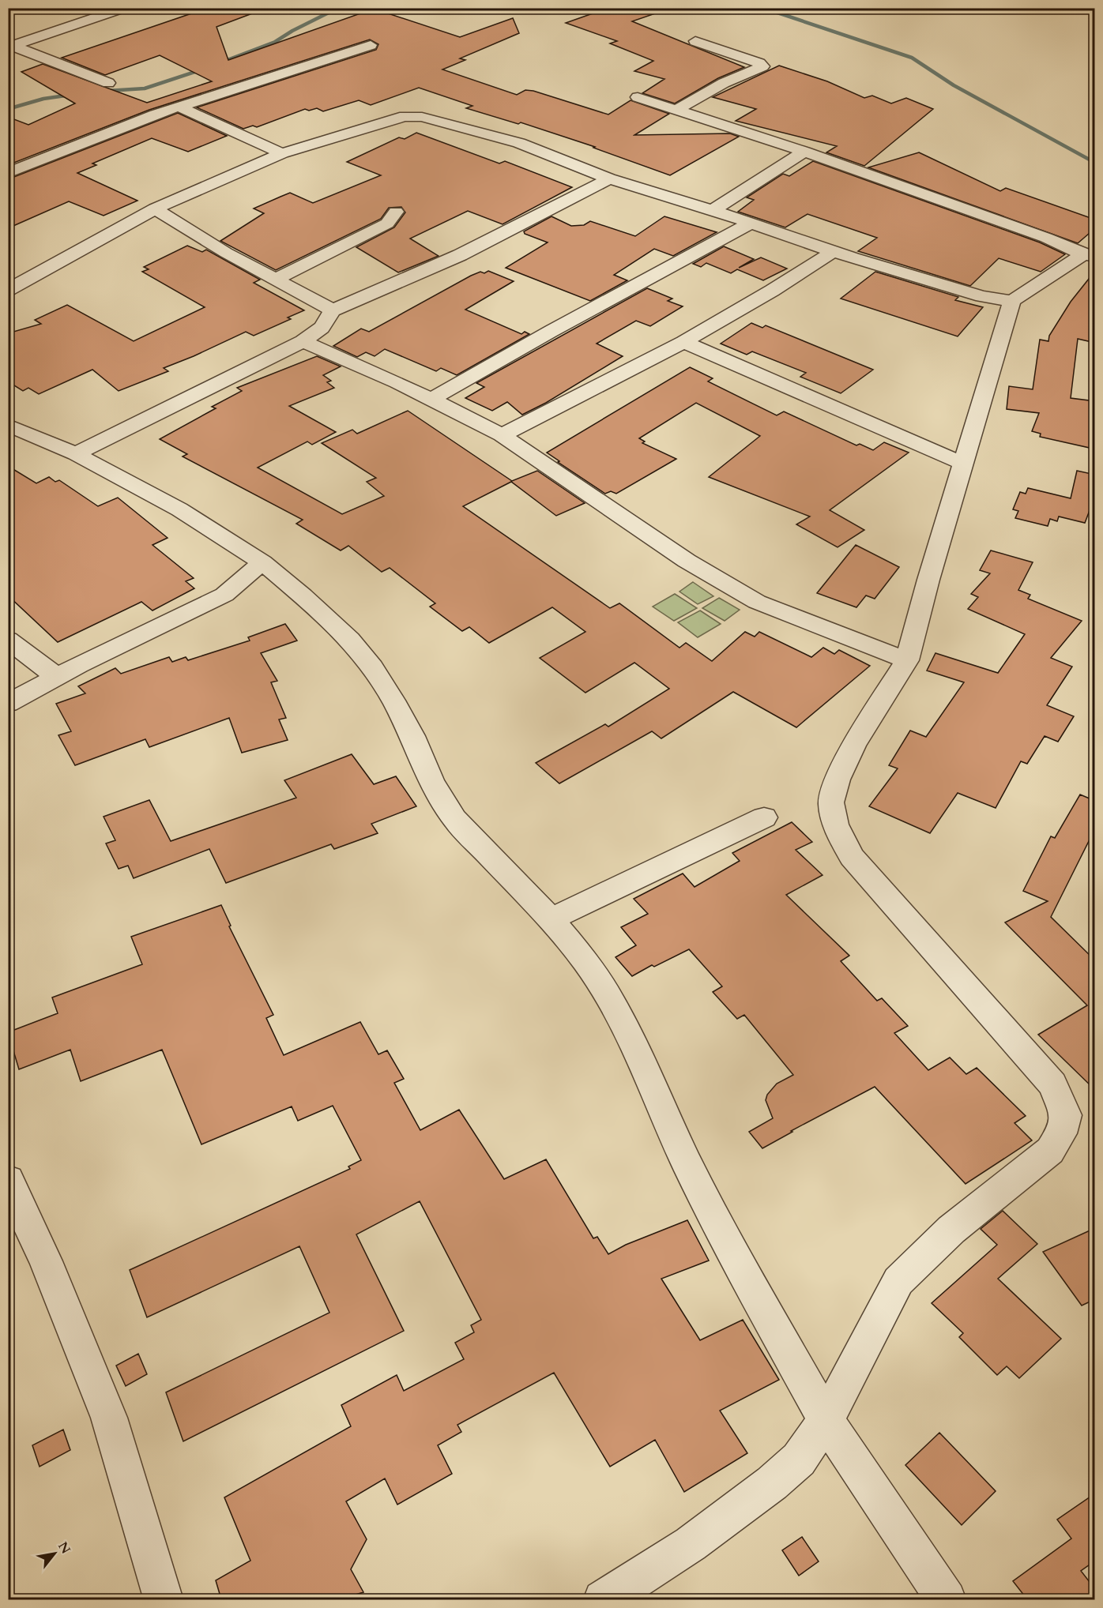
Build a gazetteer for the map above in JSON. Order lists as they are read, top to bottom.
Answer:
{
  "north": "top right"
}
